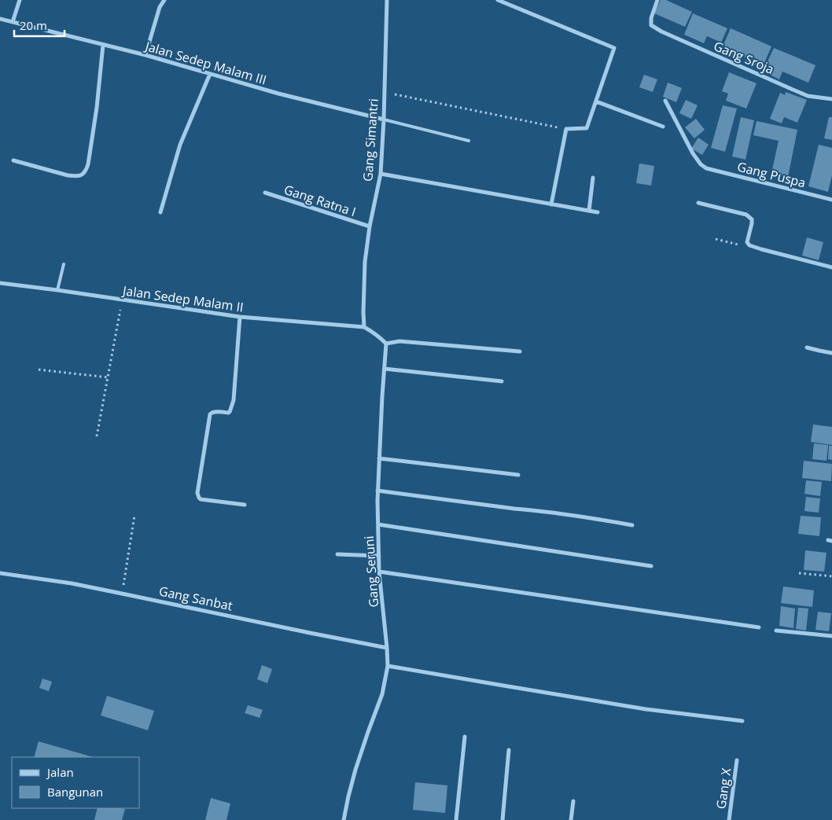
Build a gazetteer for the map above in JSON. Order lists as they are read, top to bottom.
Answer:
{
  "streets": {
    "street": [
      "Gang Sroja",
      "Jalan Sedep Malam III",
      "Gang Simantri",
      "Gang Puspa",
      "Gang Ratna I",
      "Jalan Sedep Malam II",
      "Gang Seruni",
      "Gang Sanbat",
      "Gang X"
    ]
  },
  "crossings": [
    ["Jalan Sedep Malam III", "Gang Simantri"],
    ["Gang Simantri", "Gang Ratna I"],
    ["Gang Simantri", "Jalan Sedep Malam II"],
    ["Gang Seruni", "Gang Sanbat"]
  ],
  "legend": ["Jalan", "Bangunan"],
  "scale_bar": "20 m"
}
